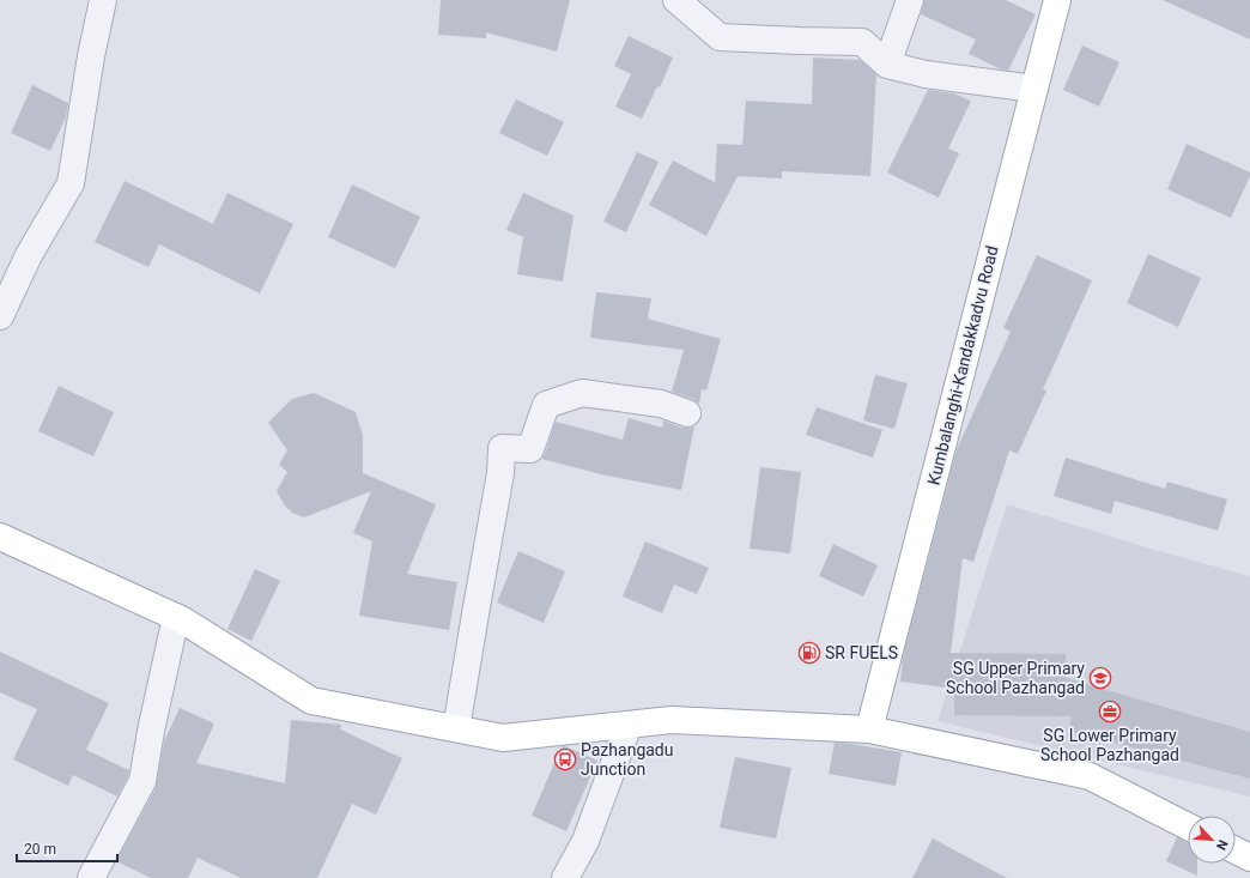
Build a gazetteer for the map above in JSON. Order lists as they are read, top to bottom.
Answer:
{
  "streets": {
    "main road": ["Kumbalanghi-Kandakkadvu Road"]
  },
  "places": {
    "fuel station": ["SR FUELS"],
    "school or university": ["SG Upper Primary School Pazhangad"],
    "office": ["SG Lower Primary School Pazhangad"],
    "bus stop": ["Pazhangadu Junction"]
  },
  "scale_bar": "20 m",
  "north": "bottom right"
}
